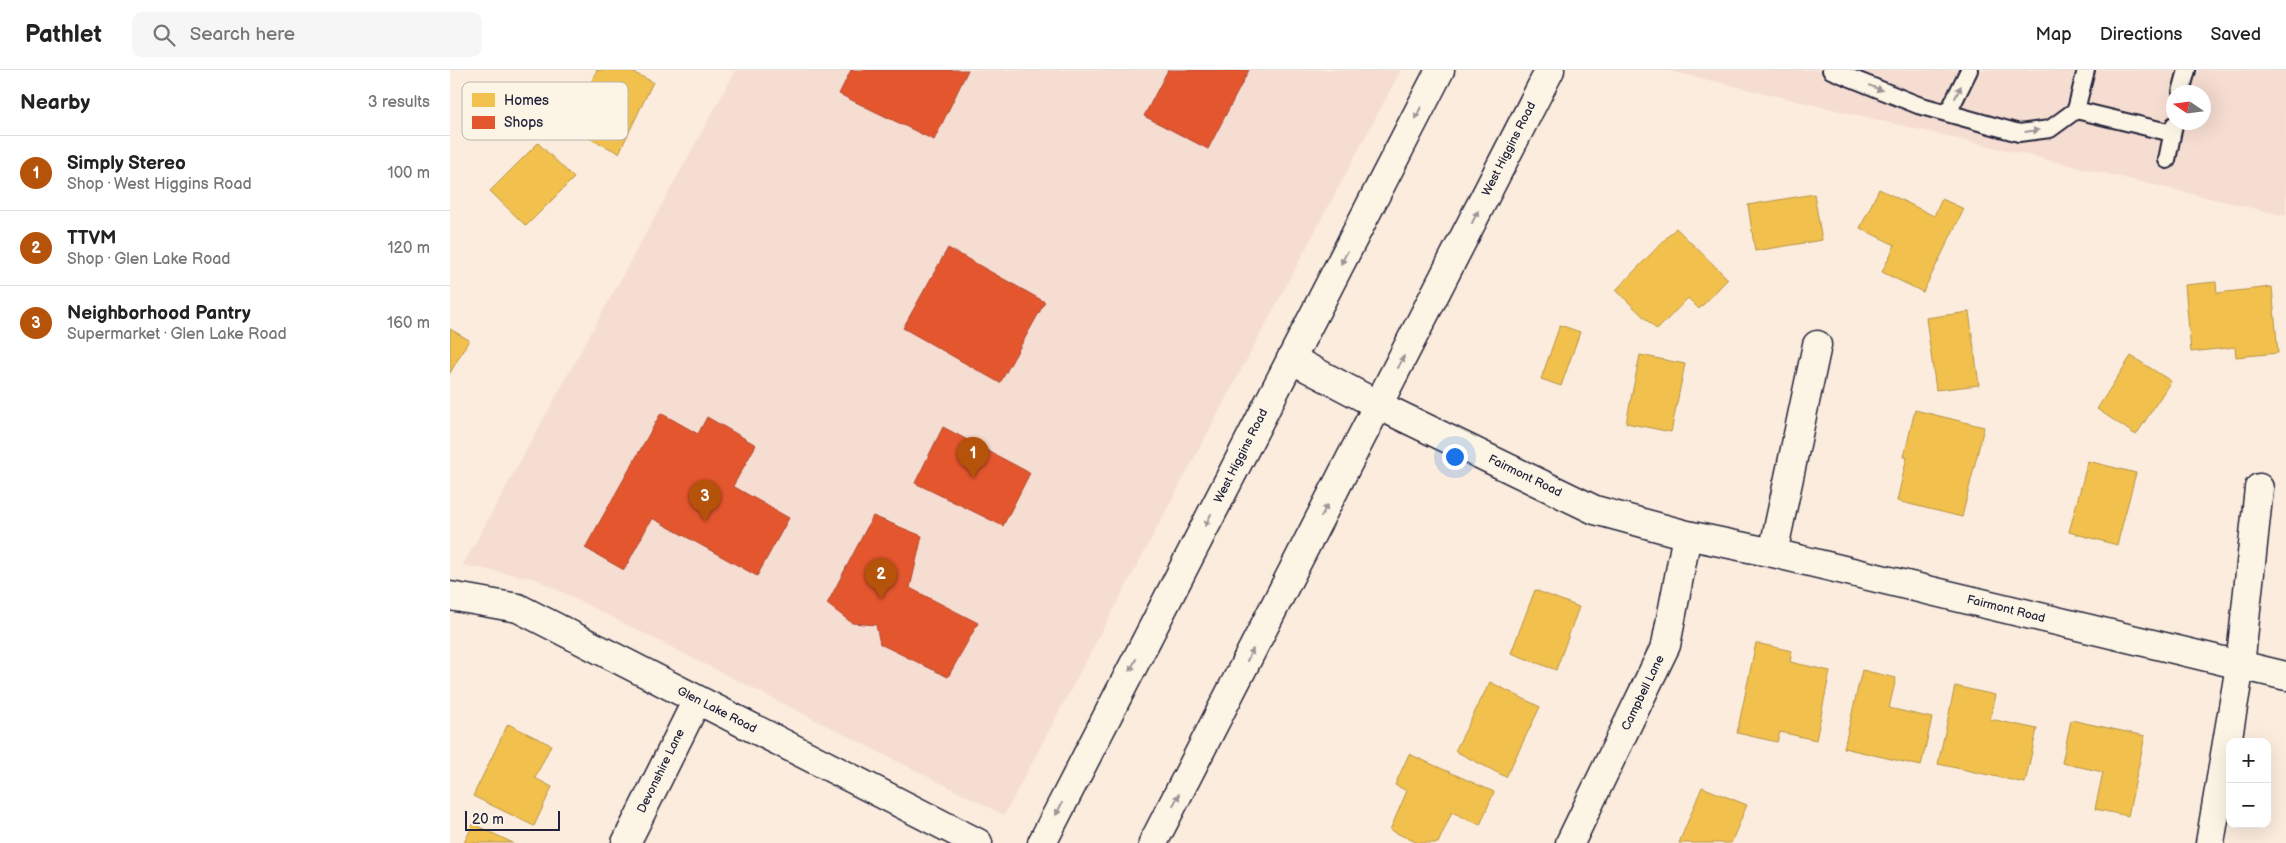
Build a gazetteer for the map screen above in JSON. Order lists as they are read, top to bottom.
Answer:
{
  "streets": {
    "street": [
      "West Higgins Road",
      "Fairmont Road",
      "Campbell Lane",
      "Glen Lake Road",
      "Devonshire Lane"
    ]
  },
  "crossings": [
    ["West Higgins Road", "Fairmont Road"],
    ["Fairmont Road", "Campbell Lane"],
    ["Glen Lake Road", "Devonshire Lane"]
  ],
  "legend": ["Homes", "Shops"],
  "scale_bar": "20 m",
  "north": "left",
  "page": {
    "header": "Pathlet",
    "search": "Search here",
    "nav": ["Map", "Directions", "Saved"],
    "heading": ["Nearby", "3 results"],
    "list": [
      {
        "mark": "1",
        "name": "Simply Stereo",
        "note": "Shop · West Higgins Road",
        "value": "100 m"
      },
      {
        "mark": "2",
        "name": "TTVM",
        "note": "Shop · Glen Lake Road",
        "value": "120 m"
      },
      {
        "mark": "3",
        "name": "Neighborhood Pantry",
        "note": "Supermarket · Glen Lake Road",
        "value": "160 m"
      }
    ],
    "pins": ["1", "3", "2"],
    "map_buttons": ["+", "−"],
    "scale": "20 m"
  }
}
